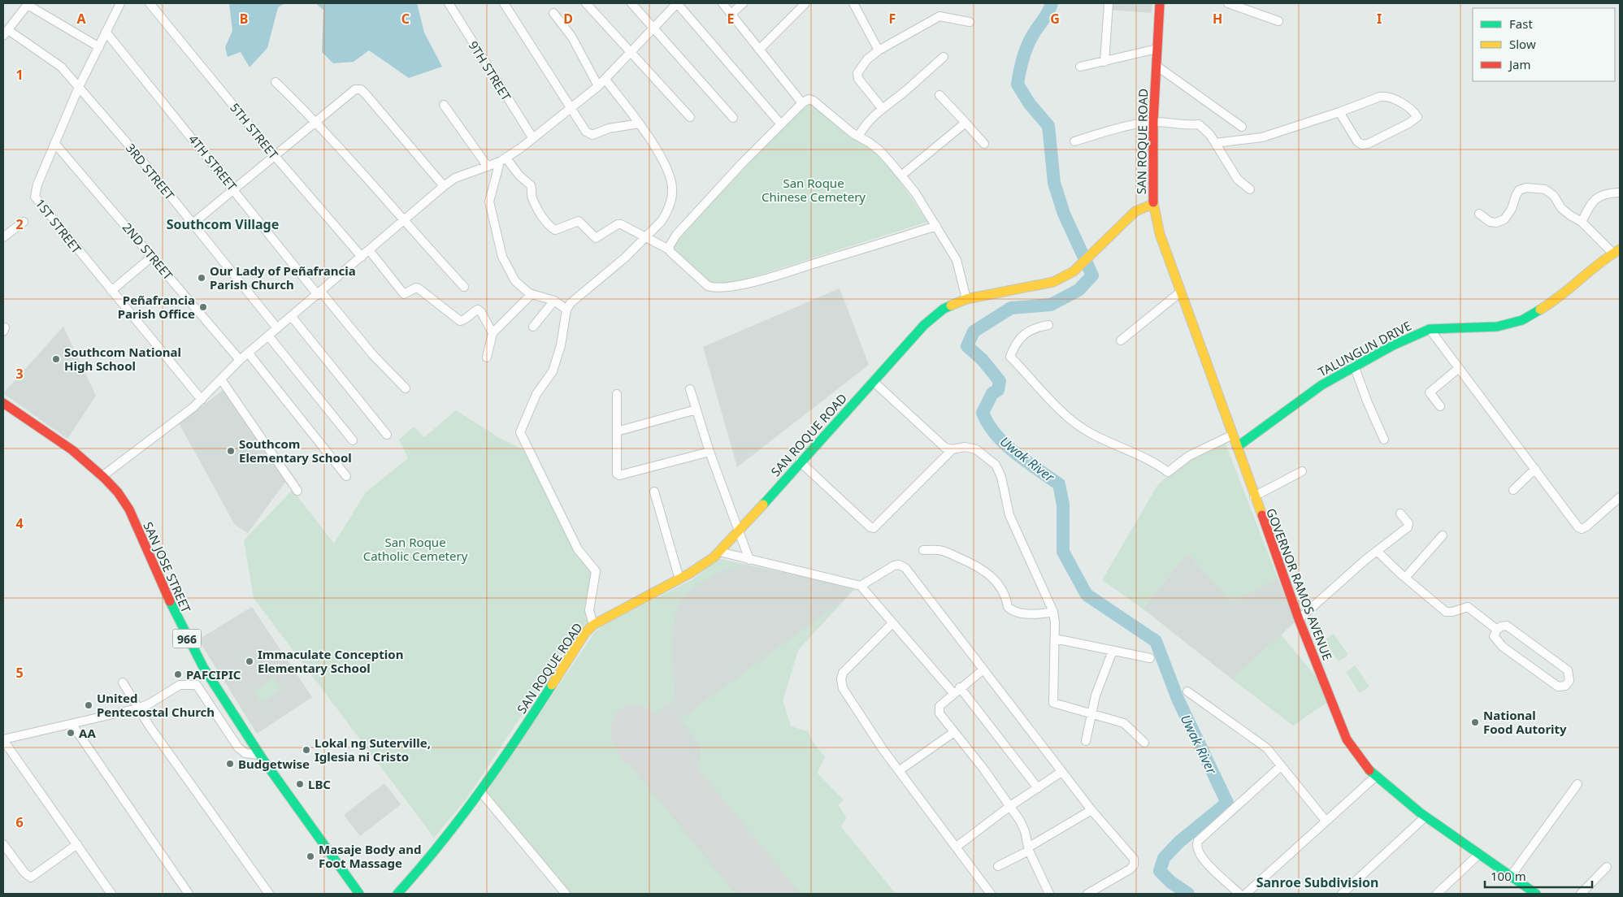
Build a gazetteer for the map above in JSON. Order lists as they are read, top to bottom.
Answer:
{
  "streets": {
    "main road": [
      "SAN ROQUE ROAD",
      "TALUNGUN DRIVE",
      "SAN JOSE STREET",
      "GOVERNOR RAMOS AVENUE",
      "966"
    ],
    "street": [
      "9TH STREET",
      "5TH STREET",
      "4TH STREET",
      "3RD STREET",
      "1ST STREET",
      "2ND STREET"
    ]
  },
  "crossings": [
    ["SAN ROQUE ROAD", "GOVERNOR RAMOS AVENUE"],
    ["4TH STREET", "1ST STREET"],
    ["3RD STREET", "1ST STREET"],
    ["1ST STREET", "2ND STREET"],
    ["TALUNGUN DRIVE", "GOVERNOR RAMOS AVENUE"]
  ],
  "districts": ["Southcom Village", "Sanroe Subdivision"],
  "water": ["Uwak River"],
  "parks": ["San Roque Chinese Cemetery", "San Roque Catholic Cemetery"],
  "places": [
    "Our Lady of Peñafrancia Parish Church",
    "Peñafrancia Parish Office",
    "Southcom National High School",
    "Southcom Elementary School",
    "Immaculate Conception Elementary School",
    "PAFCIPIC",
    "United Pentecostal Church",
    "National Food Autority",
    "AA",
    "Lokal ng Suterville, Iglesia ni Cristo",
    "Budgetwise",
    "LBC",
    "Masaje Body and Foot Massage"
  ],
  "legend": ["Fast", "Slow", "Jam"],
  "scale_bar": "100 m",
  "grid": {
    "columns": [
      "A",
      "B",
      "C",
      "D",
      "E",
      "F",
      "G",
      "H",
      "I"
    ],
    "rows": [
      "1",
      "2",
      "3",
      "4",
      "5",
      "6"
    ]
  }
}
